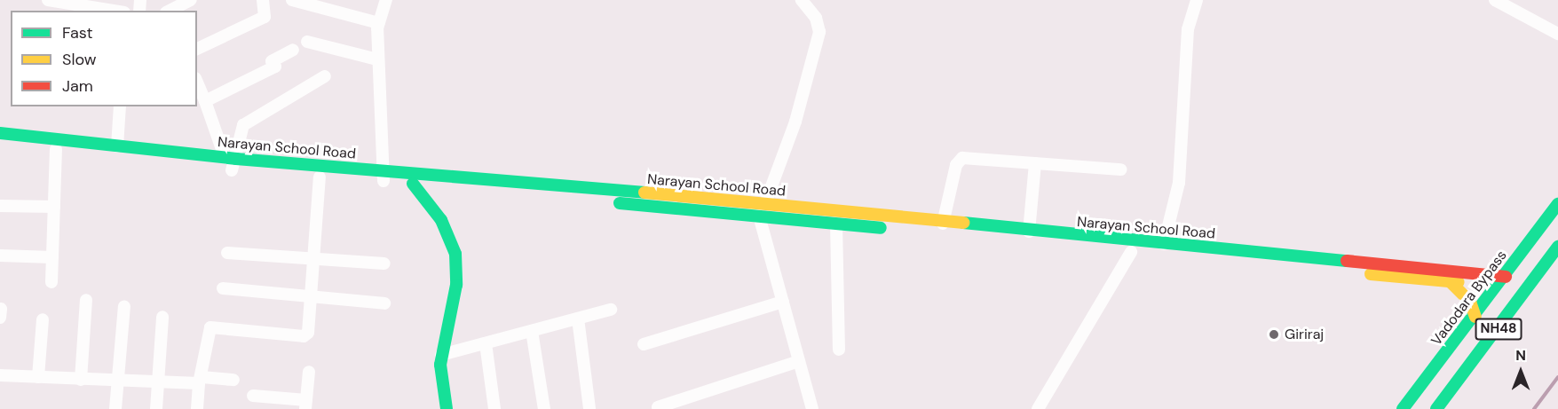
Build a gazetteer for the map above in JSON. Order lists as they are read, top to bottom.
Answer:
{
  "streets": {
    "main road": ["Narayan School Road", "Vadodara Bypass", "NH48"]
  },
  "crossings": [
    ["Narayan School Road", "Vadodara Bypass"]
  ],
  "places": ["Giriraj"],
  "legend": ["Fast", "Slow", "Jam"],
  "north": "top"
}
